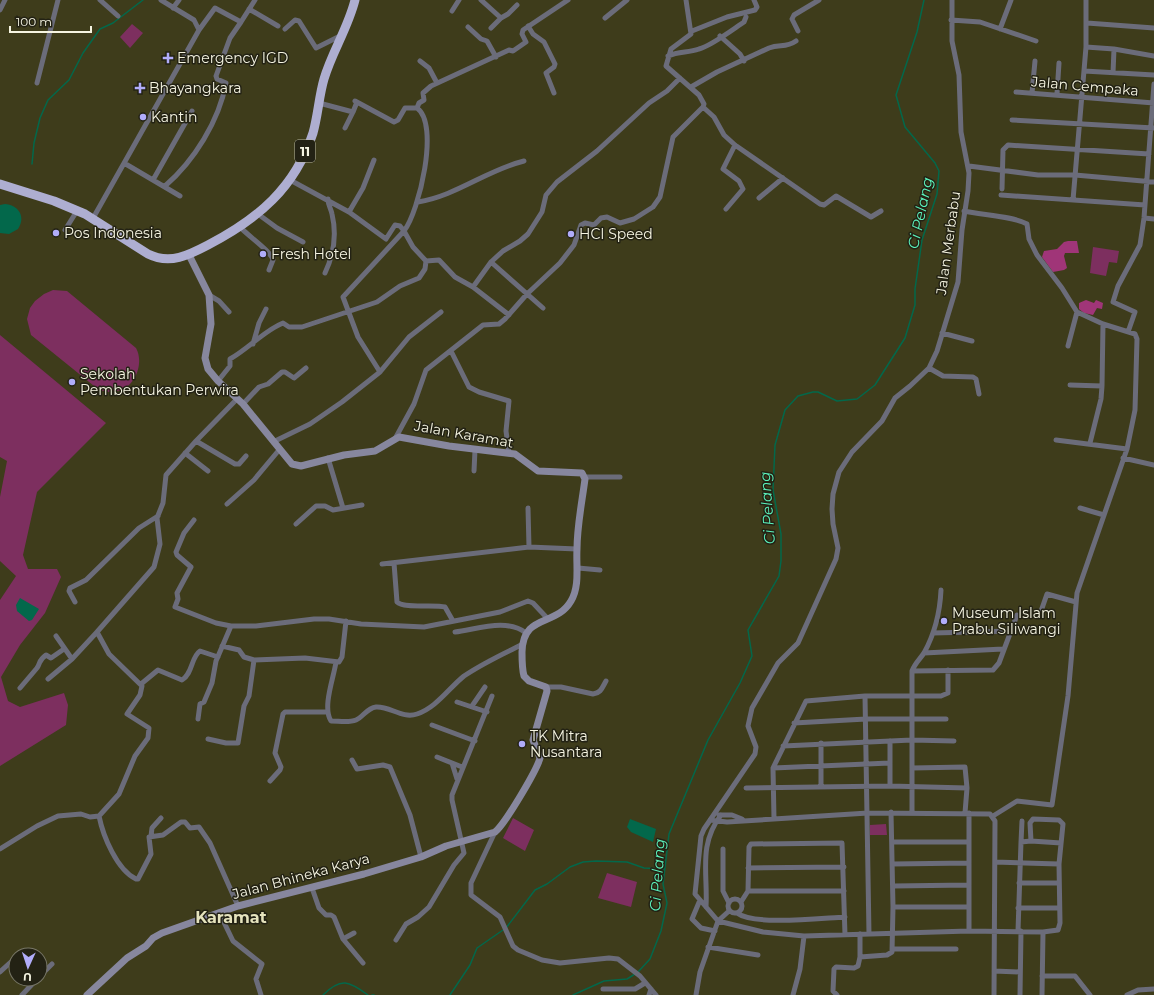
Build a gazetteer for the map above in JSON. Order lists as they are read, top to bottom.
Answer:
{
  "streets": {
    "highway": ["11"],
    "street": [
      "Jalan Cempaka",
      "Jalan Merbabu",
      "Jalan Karamat",
      "Jalan Bhineka Karya"
    ]
  },
  "crossings": [
    ["11", "Jalan Karamat"]
  ],
  "districts": ["Karamat"],
  "water": ["Ci Pelang"],
  "places": {
    "health": ["Emergency IGD", "Bhayangkara"],
    "other": [
      "Kantin",
      "Pos Indonesia",
      "HCI Speed",
      "Fresh Hotel",
      "Sekolah Pembentukan Perwira",
      "Museum Islam Prabu Siliwangi",
      "TK Mitra Nusantara"
    ]
  },
  "scale_bar": "100 m",
  "north": "bottom"
}
